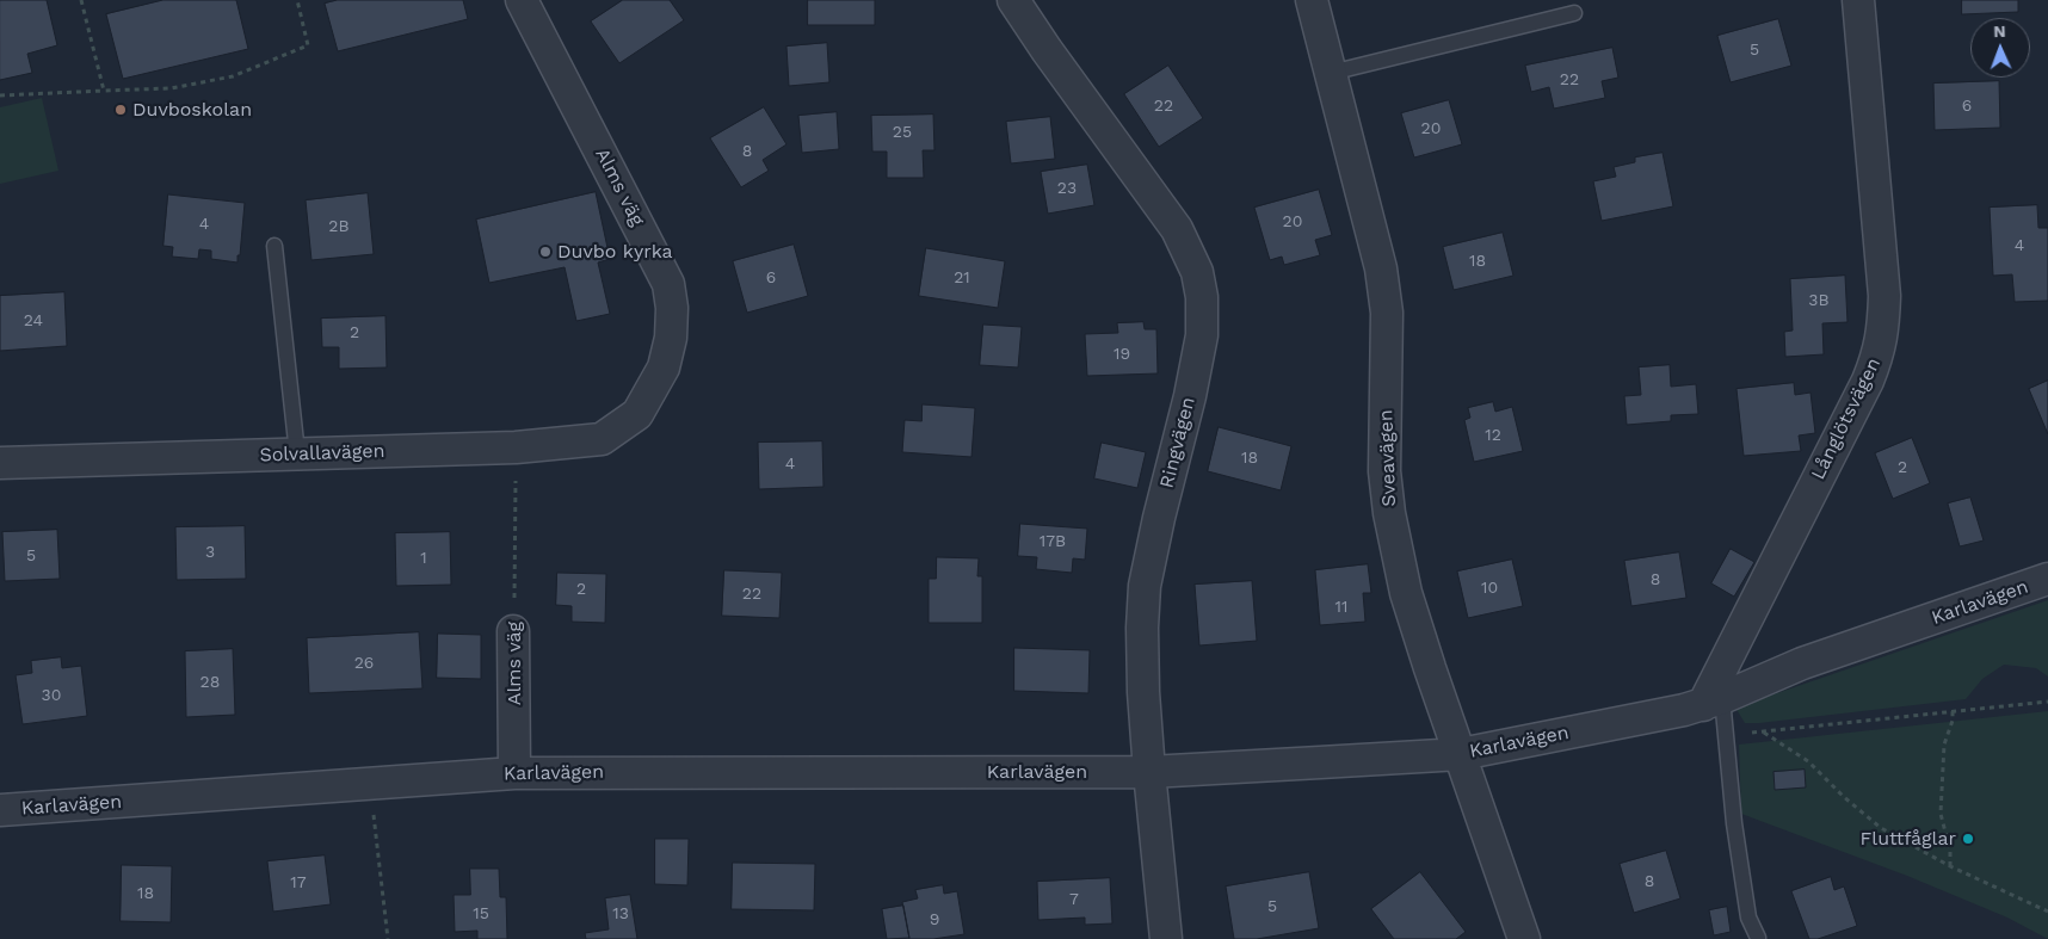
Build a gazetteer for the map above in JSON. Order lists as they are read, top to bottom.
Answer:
{
  "streets": {
    "street": [
      "Alms väg",
      "Långlötsvägen",
      "Ringvägen",
      "Solvallavägen",
      "Sveavägen",
      "Karlavägen"
    ]
  },
  "crossings": [
    ["Alms väg", "Solvallavägen"],
    ["Alms väg", "Karlavägen"],
    ["Långlötsvägen", "Karlavägen"],
    ["Ringvägen", "Karlavägen"],
    ["Sveavägen", "Karlavägen"]
  ],
  "places": ["Duvboskolan", "Duvbo kyrka", "Fluttfåglar"],
  "house_numbers": [
    "5",
    "22",
    "22",
    "6",
    "20",
    "25",
    "8",
    "23",
    "20",
    "4",
    "2B",
    "4",
    "18",
    "6",
    "21",
    "3B",
    "24",
    "2",
    "19",
    "12",
    "18",
    "4",
    "2",
    "17B",
    "3",
    "5",
    "1",
    "8",
    "10",
    "2",
    "22",
    "11",
    "26",
    "28",
    "30",
    "8",
    "17",
    "18",
    "7",
    "5",
    "15",
    "13",
    "9"
  ],
  "north": "top"
}
